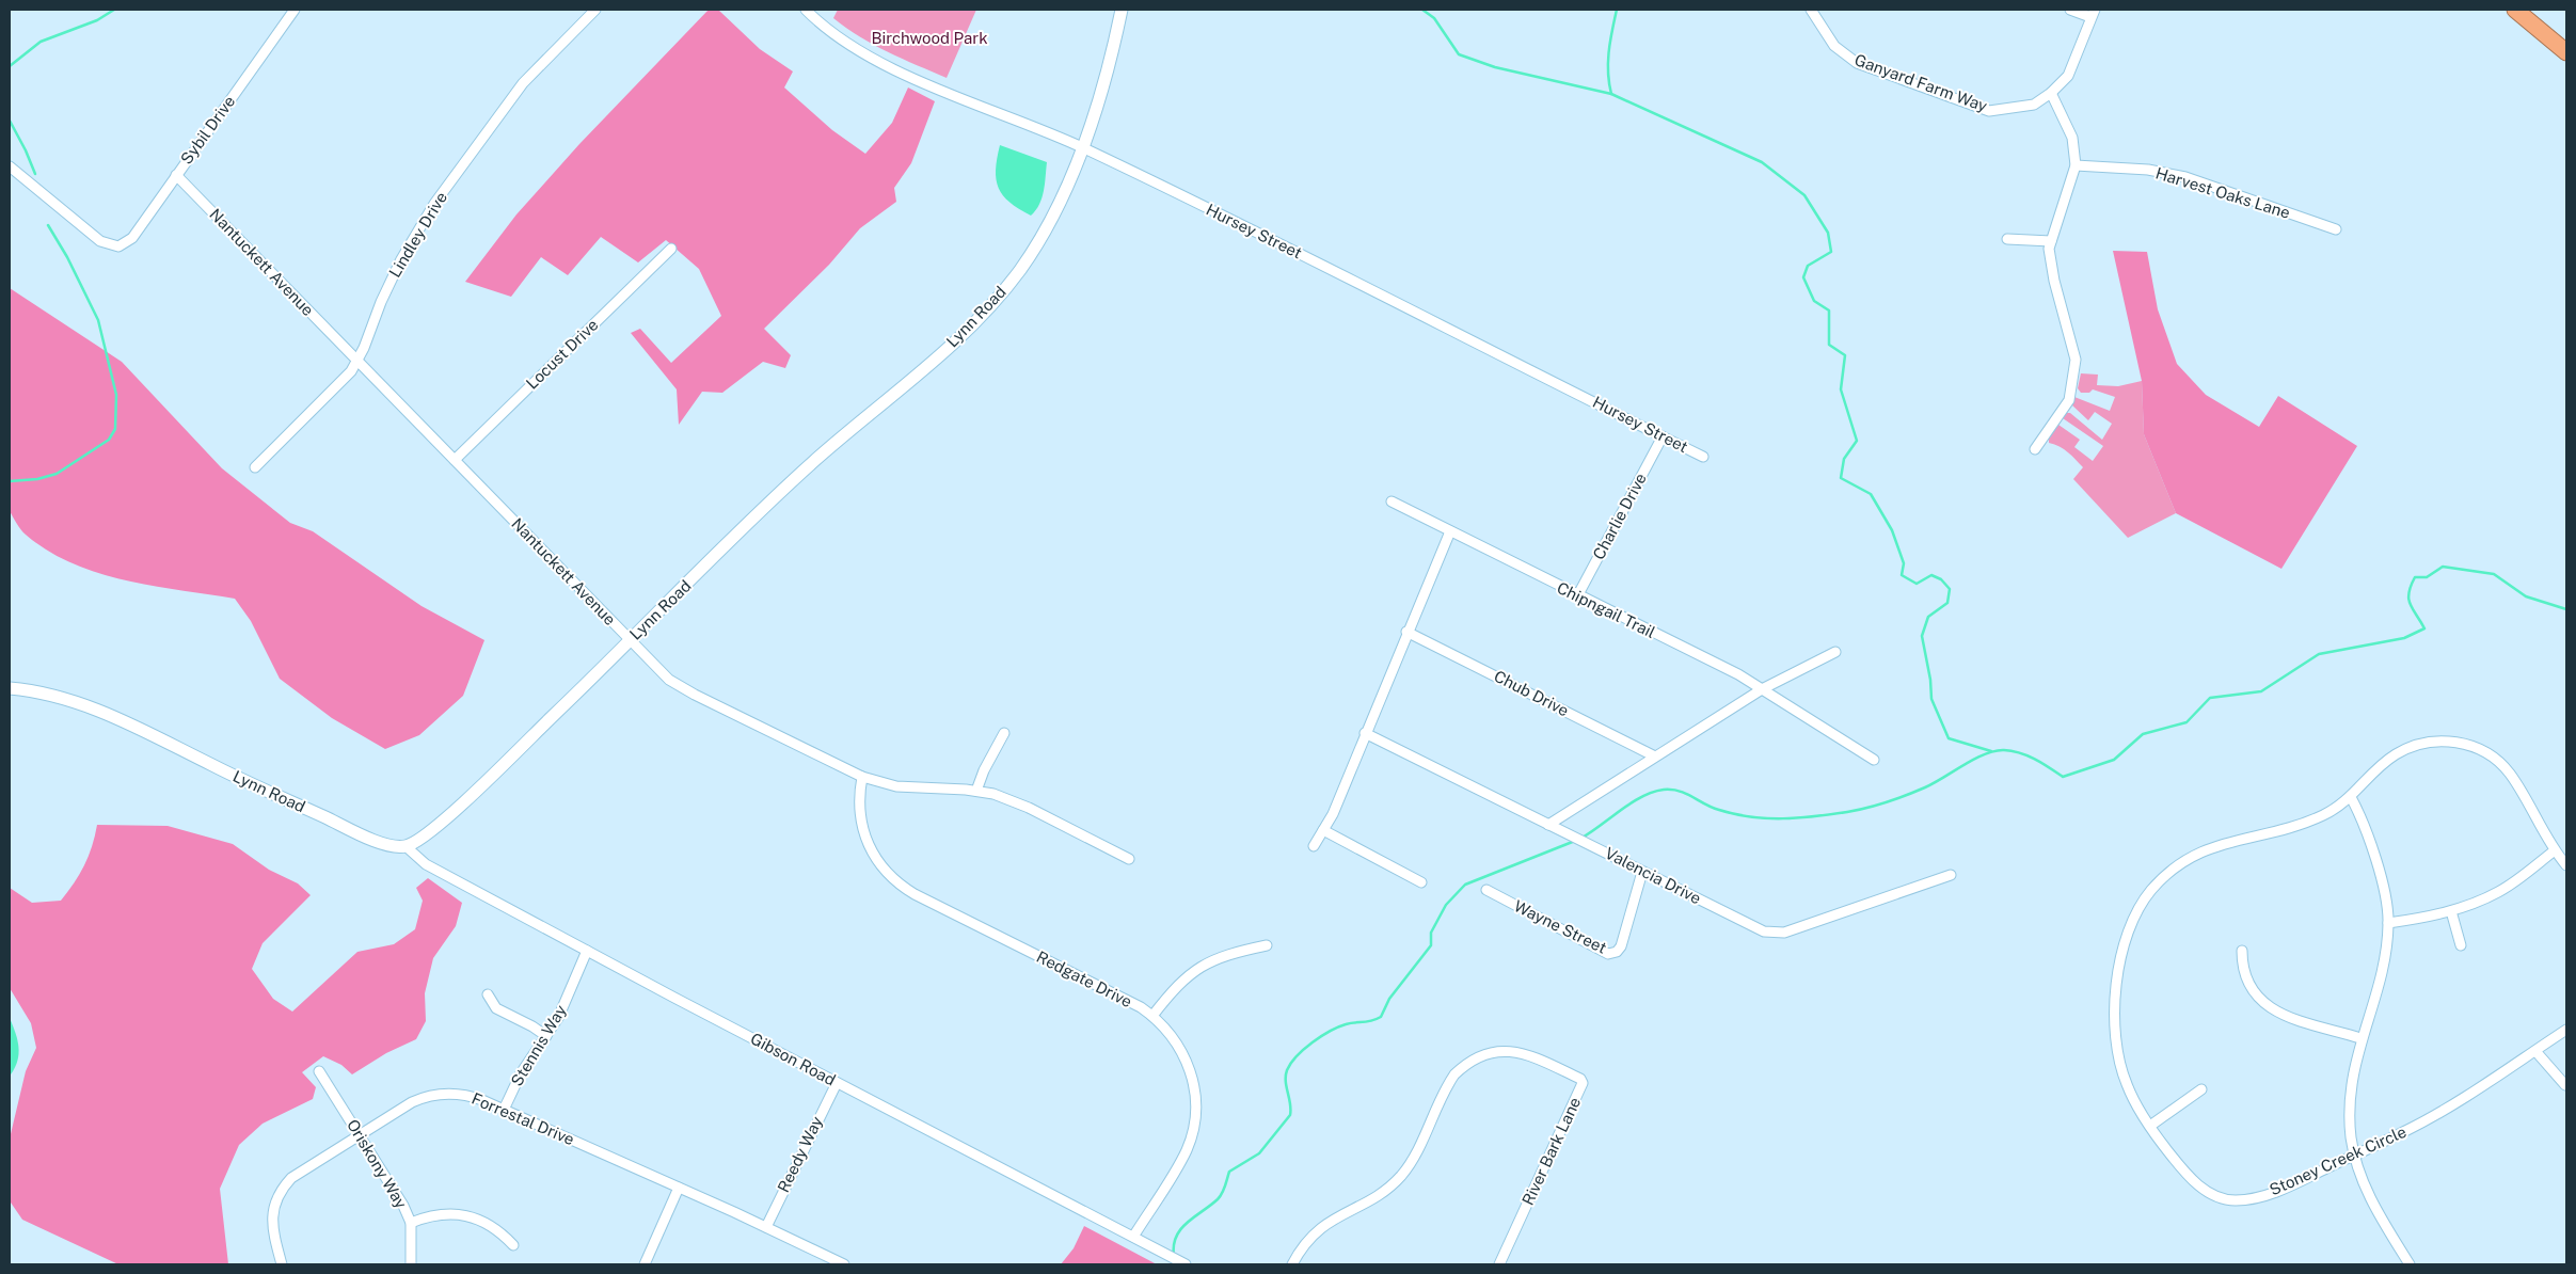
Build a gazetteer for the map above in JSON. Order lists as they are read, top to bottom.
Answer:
{
  "streets": {
    "street": [
      "Ganyard Farm Way",
      "Sybil Drive",
      "Harvest Oaks Lane",
      "Hursey Street",
      "Lindley Drive",
      "Nantuckett Avenue",
      "Lynn Road",
      "Locust Drive",
      "Charlie Drive",
      "Chipngail Trail",
      "Chub Drive",
      "Valencia Drive",
      "Wayne Street",
      "Redgate Drive",
      "Stennis Way",
      "Gibson Road",
      "Forrestal Drive",
      "River Bark Lane",
      "Reedy Way",
      "Stoney Creek Circle",
      "Oriskony Way"
    ]
  },
  "crossings": [
    ["Sybil Drive", "Nantuckett Avenue"],
    ["Hursey Street", "Lynn Road"],
    ["Hursey Street", "Charlie Drive"],
    ["Lindley Drive", "Nantuckett Avenue"],
    ["Nantuckett Avenue", "Lynn Road"],
    ["Nantuckett Avenue", "Locust Drive"],
    ["Nantuckett Avenue", "Redgate Drive"],
    ["Lynn Road", "Gibson Road"],
    ["Charlie Drive", "Chipngail Trail"],
    ["Valencia Drive", "Wayne Street"],
    ["Redgate Drive", "Gibson Road"],
    ["Stennis Way", "Gibson Road"],
    ["Stennis Way", "Forrestal Drive"],
    ["Gibson Road", "Reedy Way"],
    ["Forrestal Drive", "Reedy Way"],
    ["Forrestal Drive", "Oriskony Way"]
  ],
  "parks": ["Birchwood Park"]
}
